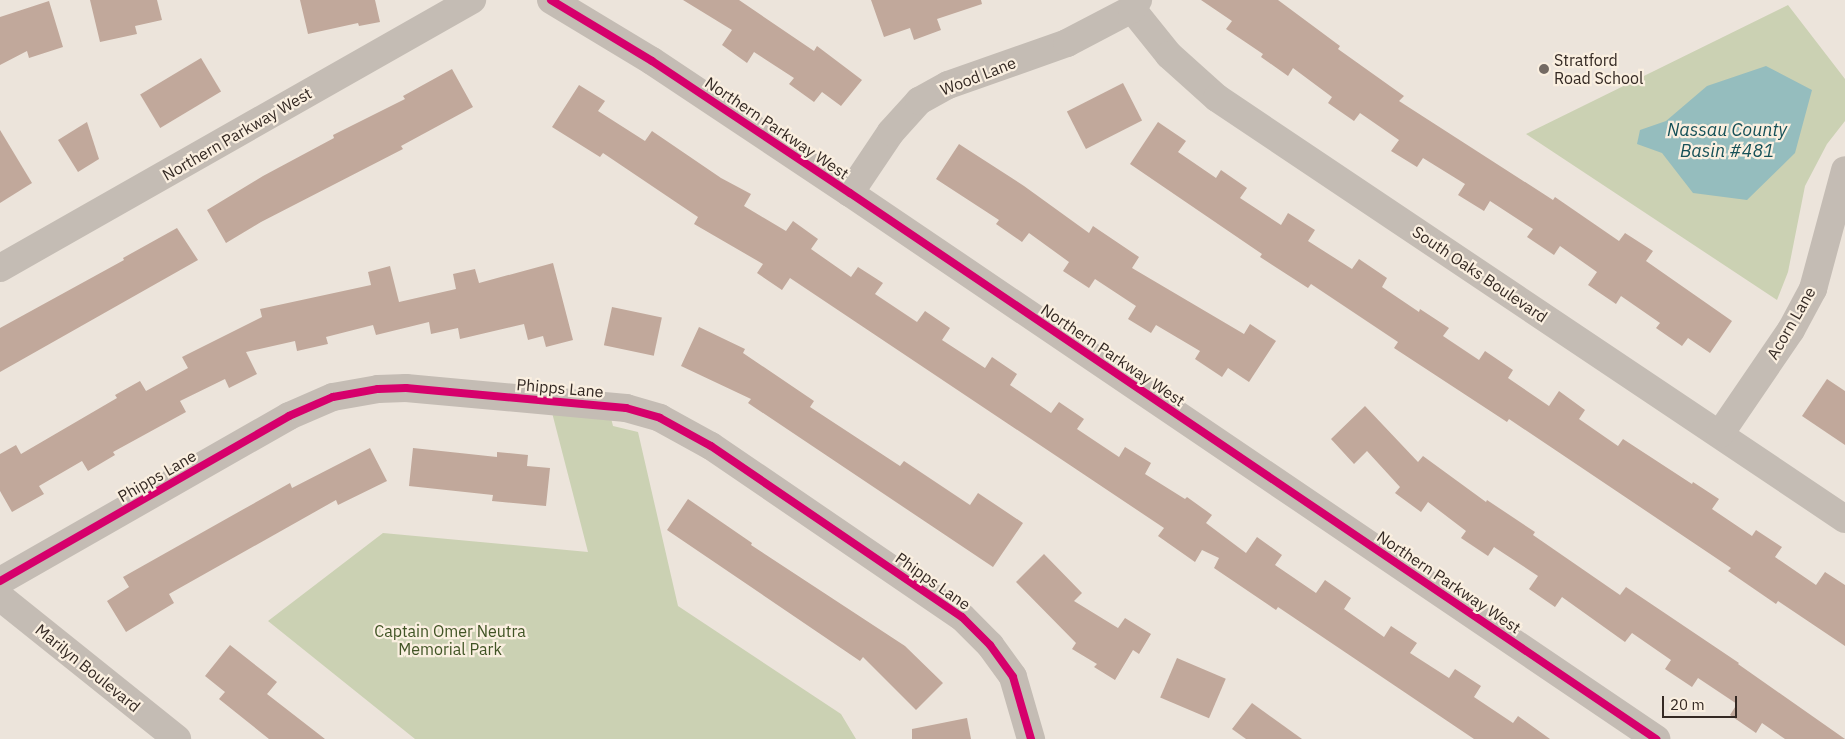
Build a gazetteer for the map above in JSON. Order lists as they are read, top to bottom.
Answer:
{
  "streets": {
    "street": [
      "Wood Lane",
      "Northern Parkway West",
      "South Oaks Boulevard",
      "Acorn Lane",
      "Phipps Lane",
      "Marilyn Boulevard"
    ]
  },
  "crossings": [
    ["Wood Lane", "Northern Parkway West"],
    ["Wood Lane", "South Oaks Boulevard"],
    ["South Oaks Boulevard", "Acorn Lane"]
  ],
  "water": ["Nassau County Basin #481"],
  "parks": ["Captain Omer Neutra Memorial Park"],
  "places": ["Stratford Road School"],
  "scale_bar": "20 m"
}
